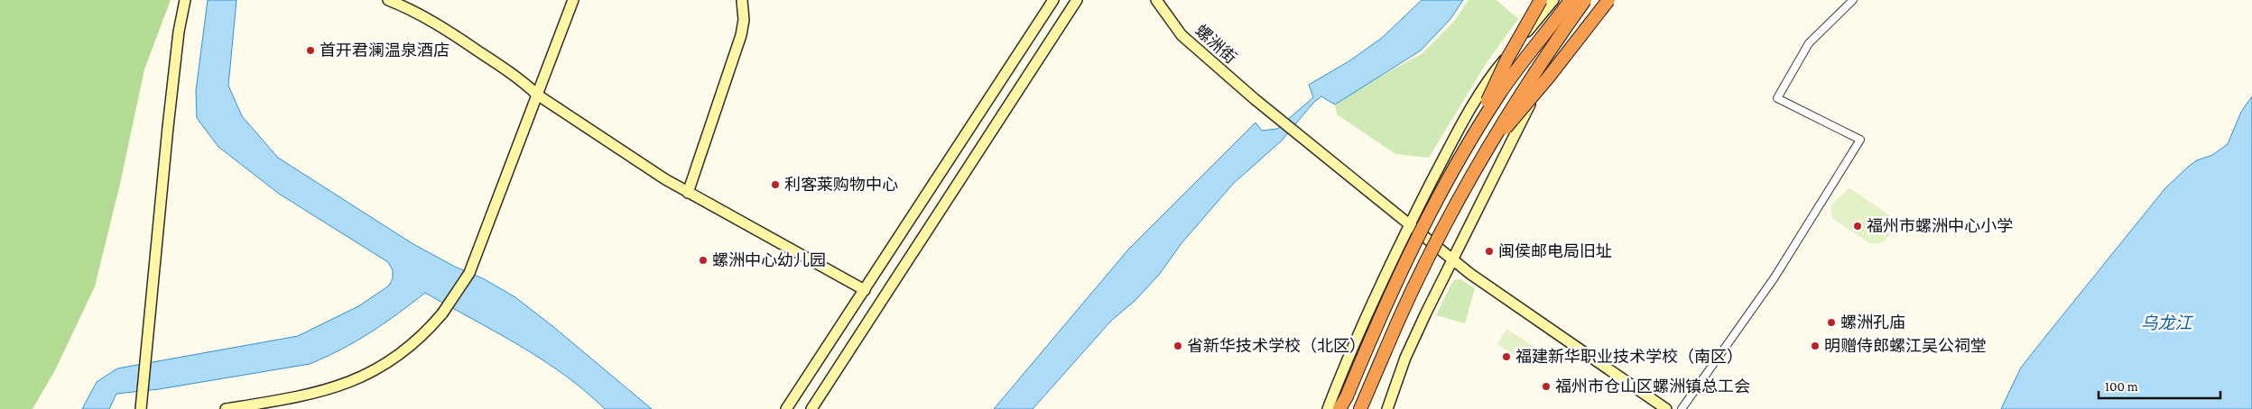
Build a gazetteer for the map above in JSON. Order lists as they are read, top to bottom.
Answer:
{
  "streets": {
    "street": ["螺洲街"]
  },
  "water": ["乌龙江"],
  "places": [
    "首开君澜温泉酒店",
    "利客莱购物中心",
    "福州市螺洲中心小学",
    "闽侯邮电局旧址",
    "螺洲中心幼儿园",
    "螺洲孔庙",
    "省新华技术学校（北区）",
    "明赠侍郎螺江吴公祠堂",
    "福建新华职业技术学校（南区）",
    "福州市仓山区螺洲镇总工会"
  ],
  "scale_bar": "100 m"
}
